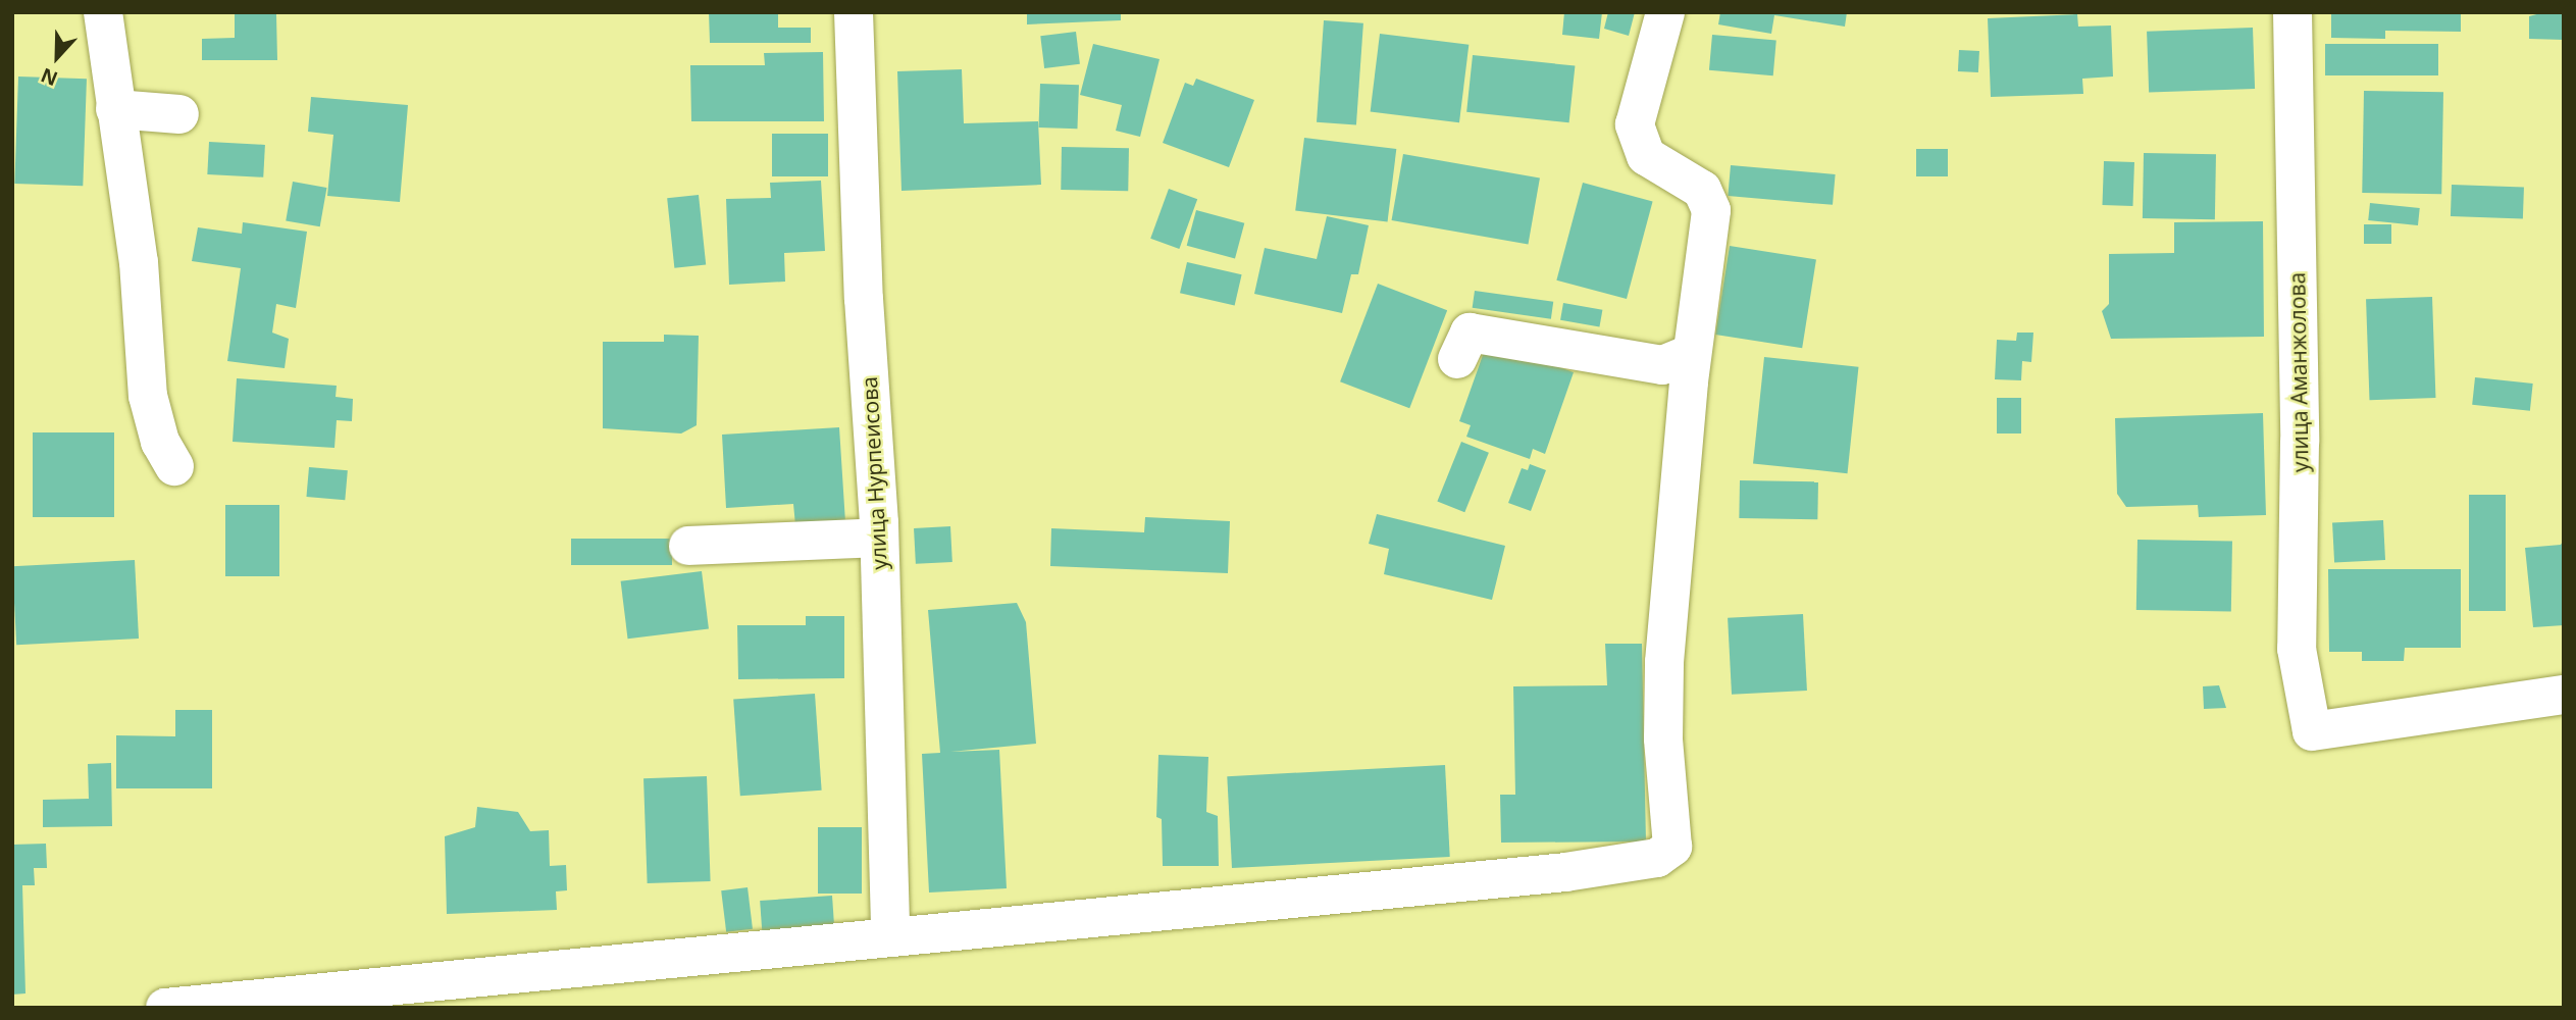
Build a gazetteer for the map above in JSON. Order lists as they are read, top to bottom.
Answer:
{
  "streets": {
    "street": ["улица Аманжолова", "улица Нурпеисова"]
  },
  "north": "bottom"
}
